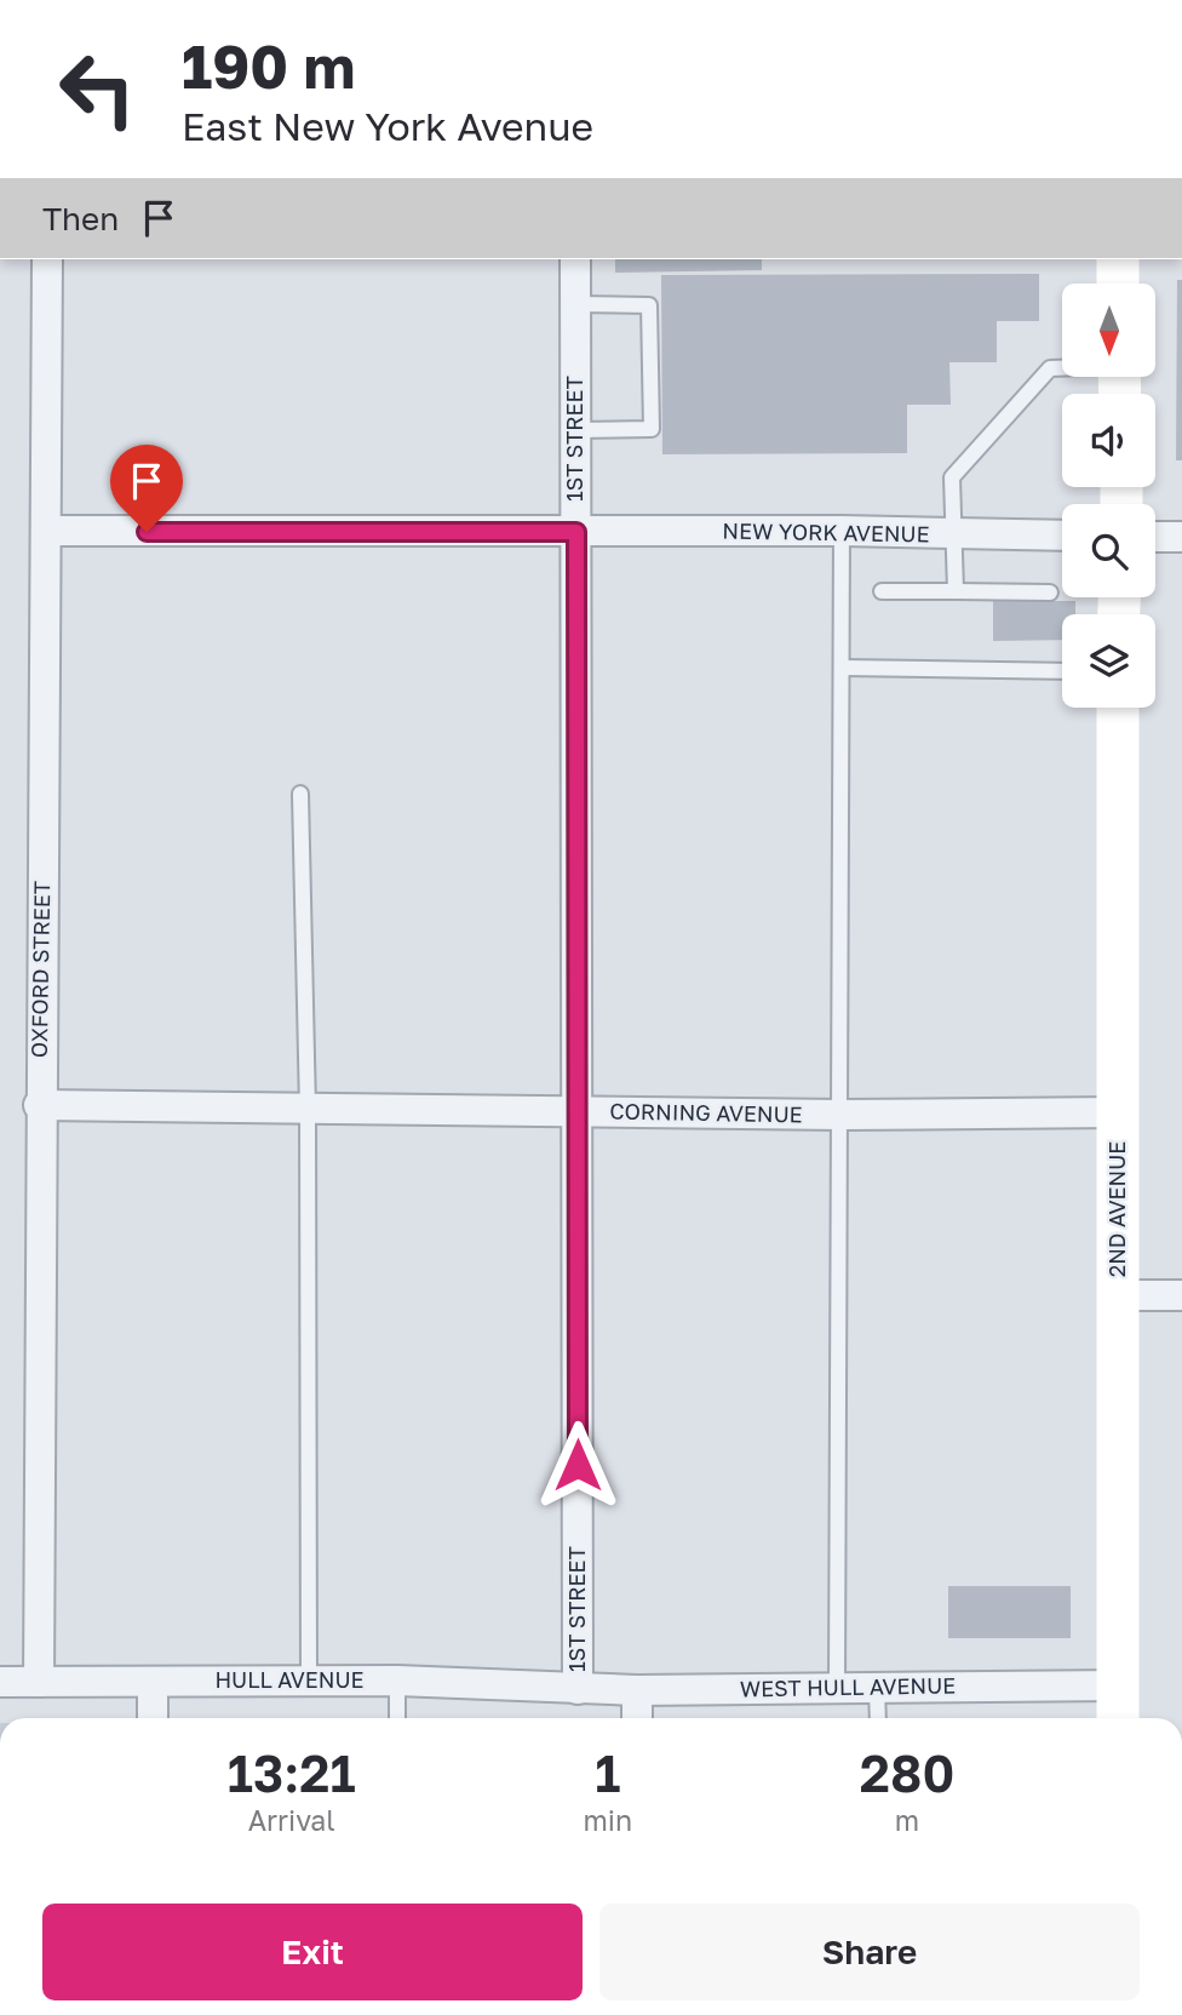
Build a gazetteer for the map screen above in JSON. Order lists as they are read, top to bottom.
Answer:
{
  "streets": {
    "main road": ["2ND AVENUE"],
    "street": [
      "1ST STREET",
      "NEW YORK AVENUE",
      "OXFORD STREET",
      "CORNING AVENUE",
      "HULL AVENUE",
      "WEST HULL AVENUE"
    ]
  },
  "crossings": [
    ["1ST STREET", "NEW YORK AVENUE"],
    ["1ST STREET", "CORNING AVENUE"],
    ["1ST STREET", "HULL AVENUE"],
    ["1ST STREET", "WEST HULL AVENUE"],
    ["NEW YORK AVENUE", "OXFORD STREET"],
    ["OXFORD STREET", "CORNING AVENUE"],
    ["OXFORD STREET", "HULL AVENUE"],
    ["CORNING AVENUE", "2ND AVENUE"],
    ["2ND AVENUE", "WEST HULL AVENUE"],
    ["HULL AVENUE", "WEST HULL AVENUE"]
  ],
  "north": "bottom",
  "page": {
    "turn": ["190 m", "East New York Avenue"],
    "then": "Then",
    "eta": [
      "13:21",
      "Arrival",
      "1",
      "min",
      "280",
      "m"
    ],
    "buttons": ["Exit", "Share"]
  }
}
